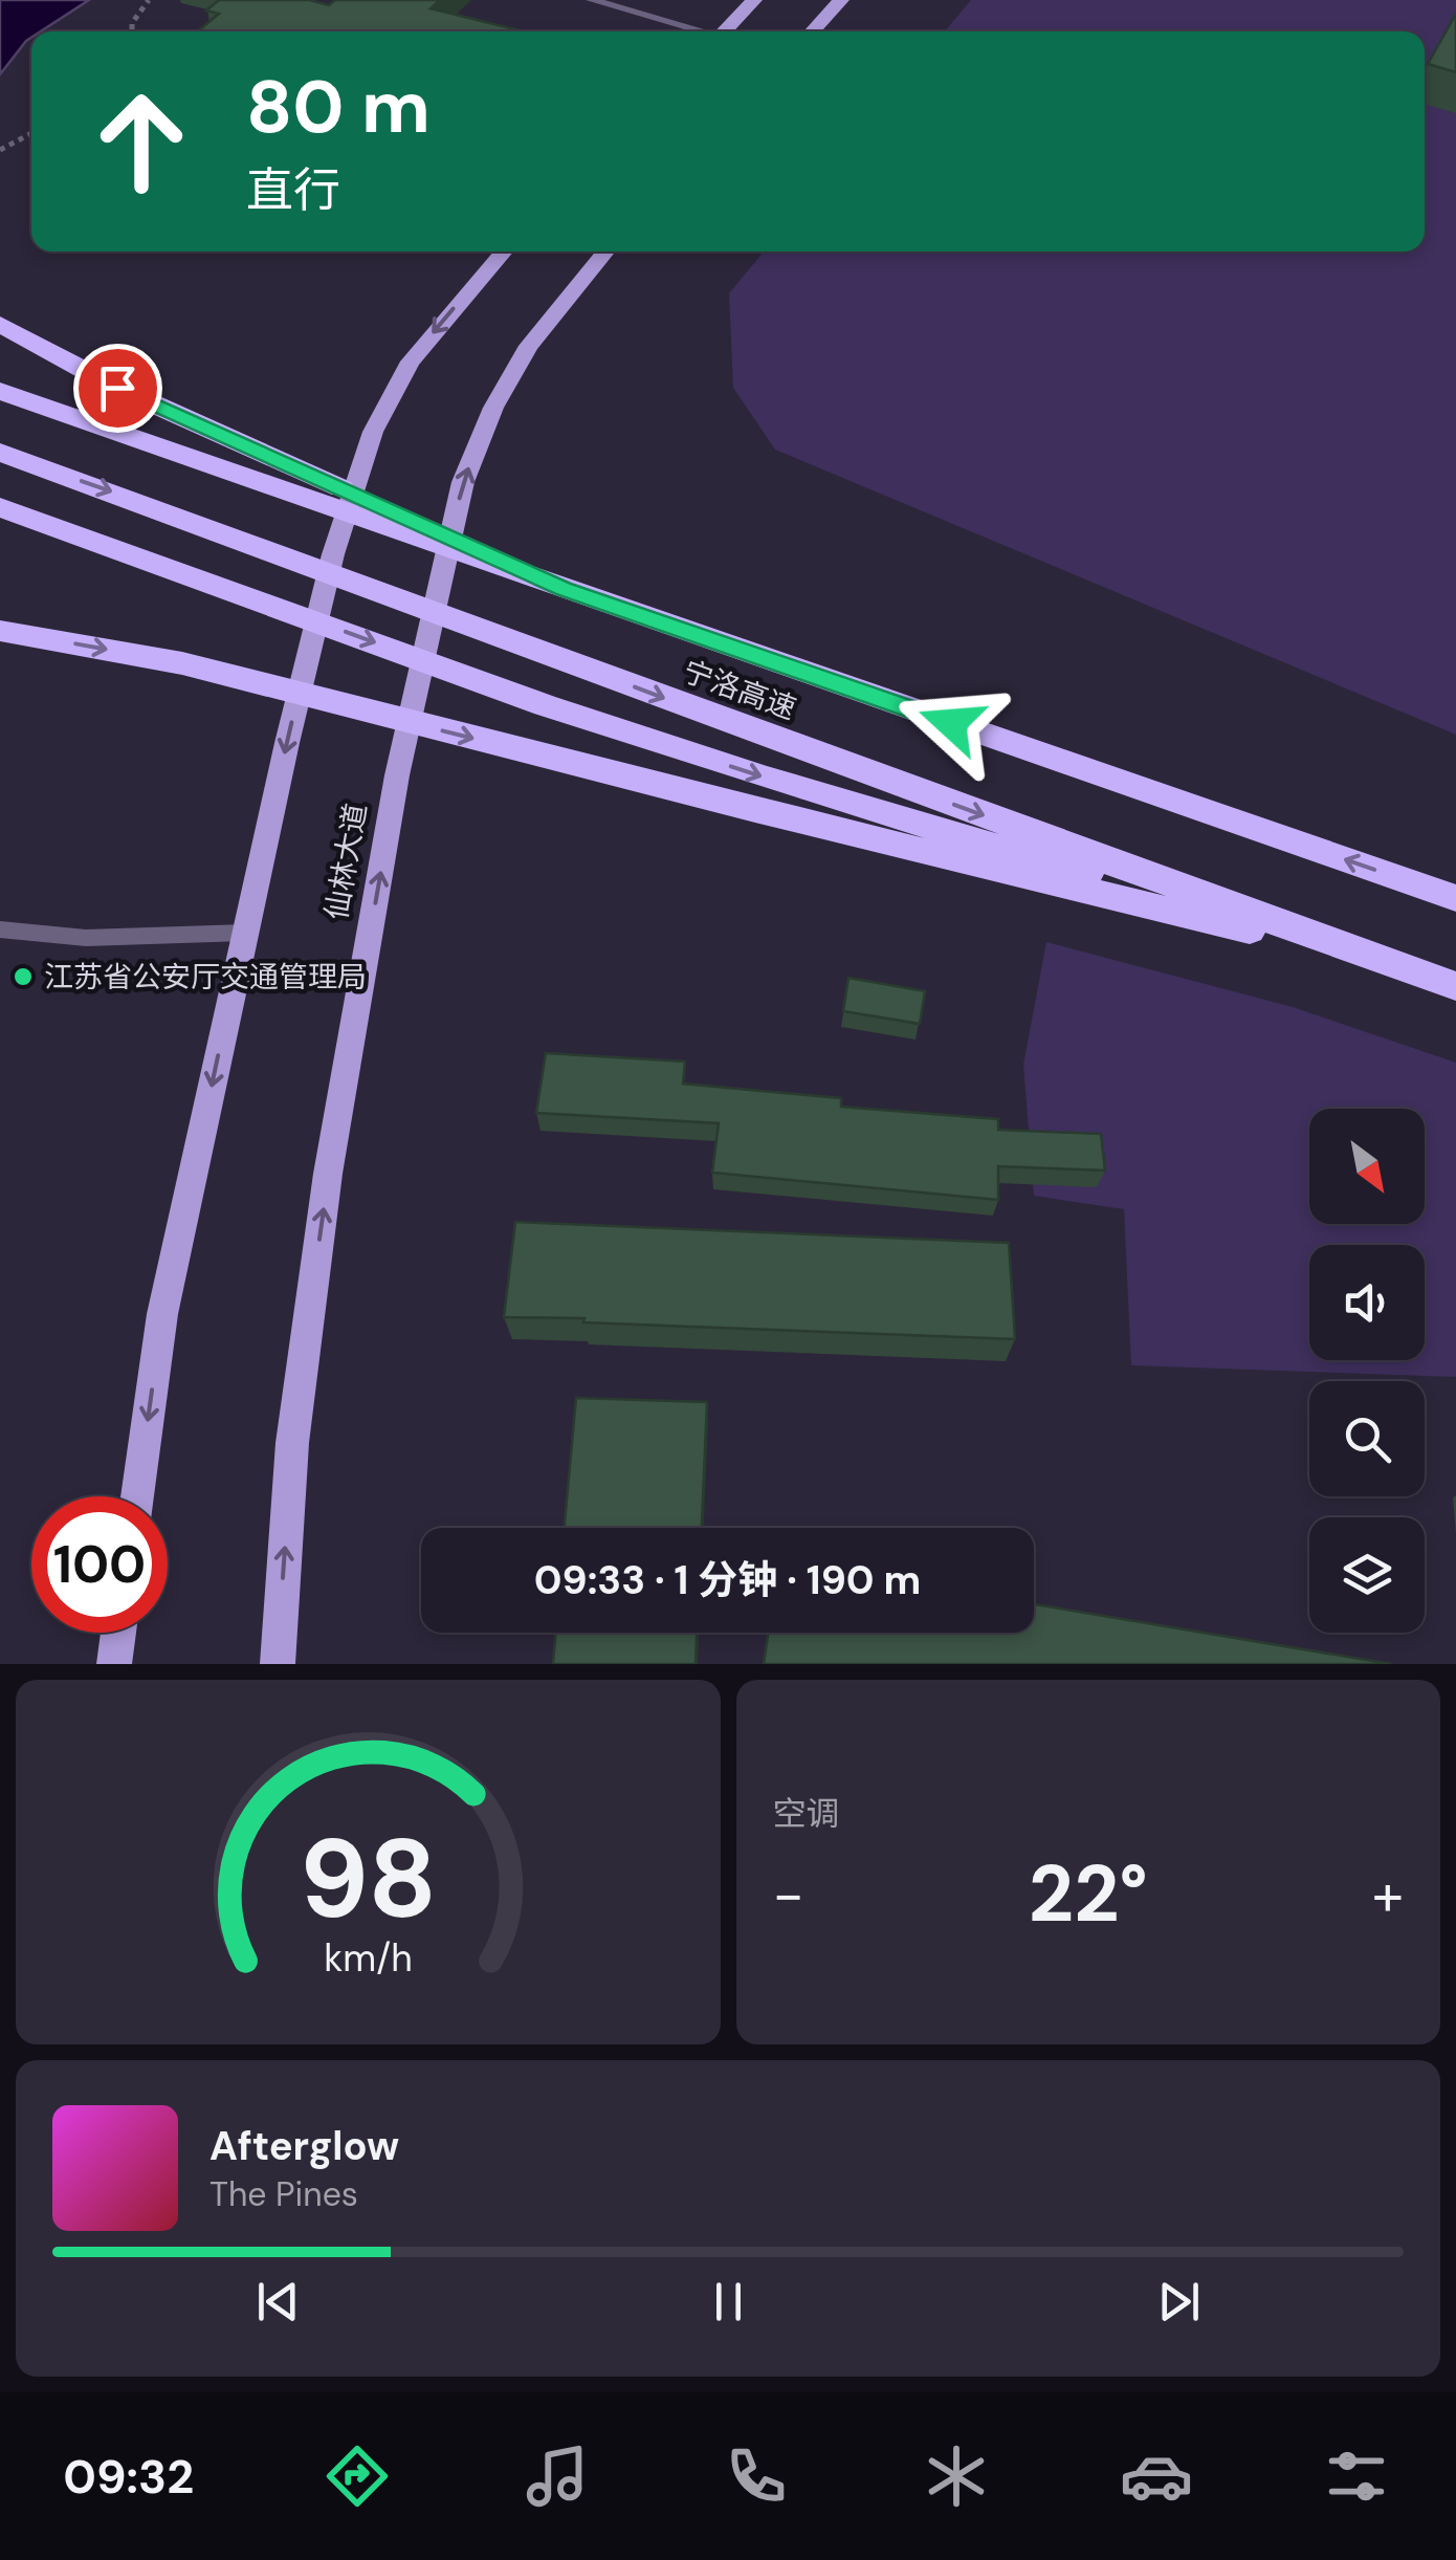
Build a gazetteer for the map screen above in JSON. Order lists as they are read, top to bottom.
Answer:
{
  "streets": {
    "highway": ["宁洛高速"],
    "main road": ["仙林大道"]
  },
  "places": ["江苏省公安厅交通管理局"],
  "north": "bottom right",
  "page": {
    "turn": ["80 m", "直行"],
    "limit": "100",
    "trip": "09:33 · 1 分钟 · 190 m",
    "tile": "空调",
    "heat": ["−", "22°", "+"],
    "song": ["Afterglow", "The Pines"],
    "tabs": "09:32",
    "gauge": ["98", "km/h"]
  }
}
